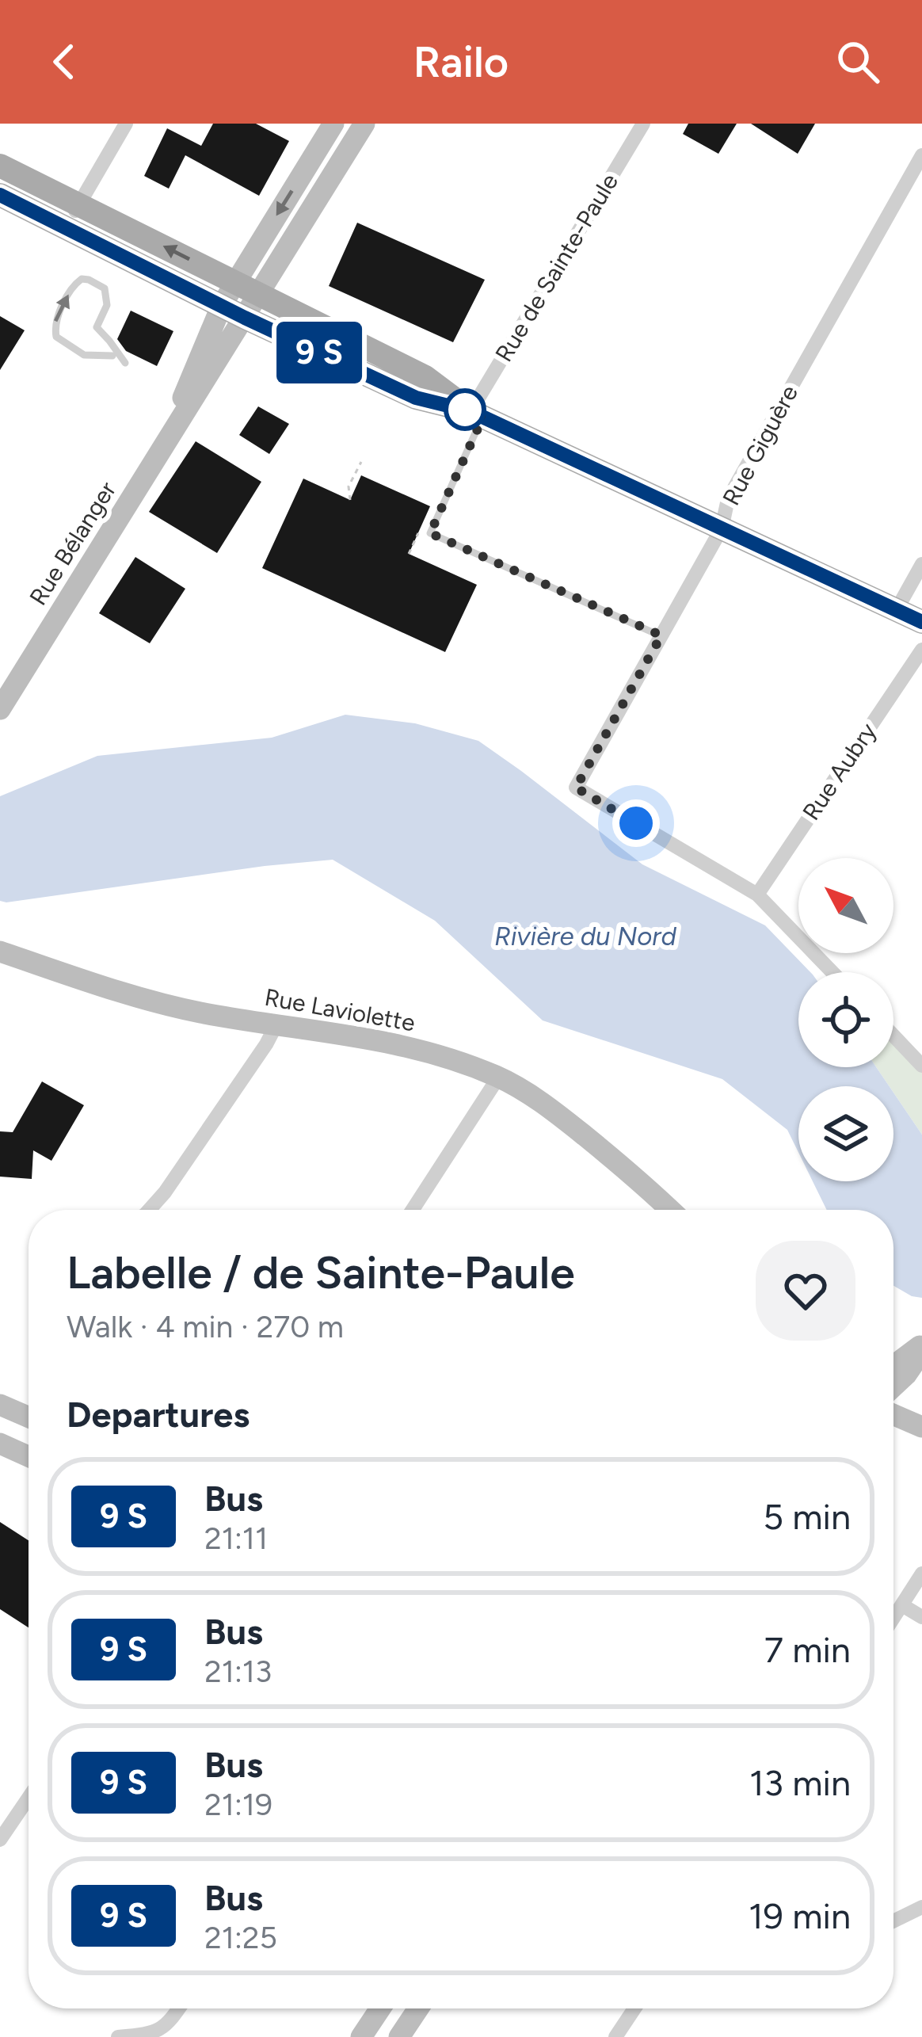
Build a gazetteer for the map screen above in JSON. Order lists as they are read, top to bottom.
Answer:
{
  "streets": {
    "street": [
      "Rue de Sainte-Paule",
      "Rue Giguère",
      "Rue Bélanger",
      "Rue Aubry",
      "Rue Laviolette"
    ]
  },
  "crossings": [
    ["Rue Giguère", "Rue Aubry"]
  ],
  "water": ["Rivière du Nord"],
  "north": "top left",
  "page": {
    "header": "Railo",
    "on_map": "9 S",
    "heading": [
      ["Labelle / de Sainte-Paule", "Walk · 4 min · 270 m"],
      "Departures"
    ],
    "list": [
      {
        "mark": "9 S",
        "name": "Bus",
        "note": "21:11",
        "value": "5 min"
      },
      {
        "mark": "9 S",
        "name": "Bus",
        "note": "21:13",
        "value": "7 min"
      },
      {
        "mark": "9 S",
        "name": "Bus",
        "note": "21:19",
        "value": "13 min"
      },
      {
        "mark": "9 S",
        "name": "Bus",
        "note": "21:25",
        "value": "19 min"
      }
    ]
  }
}
